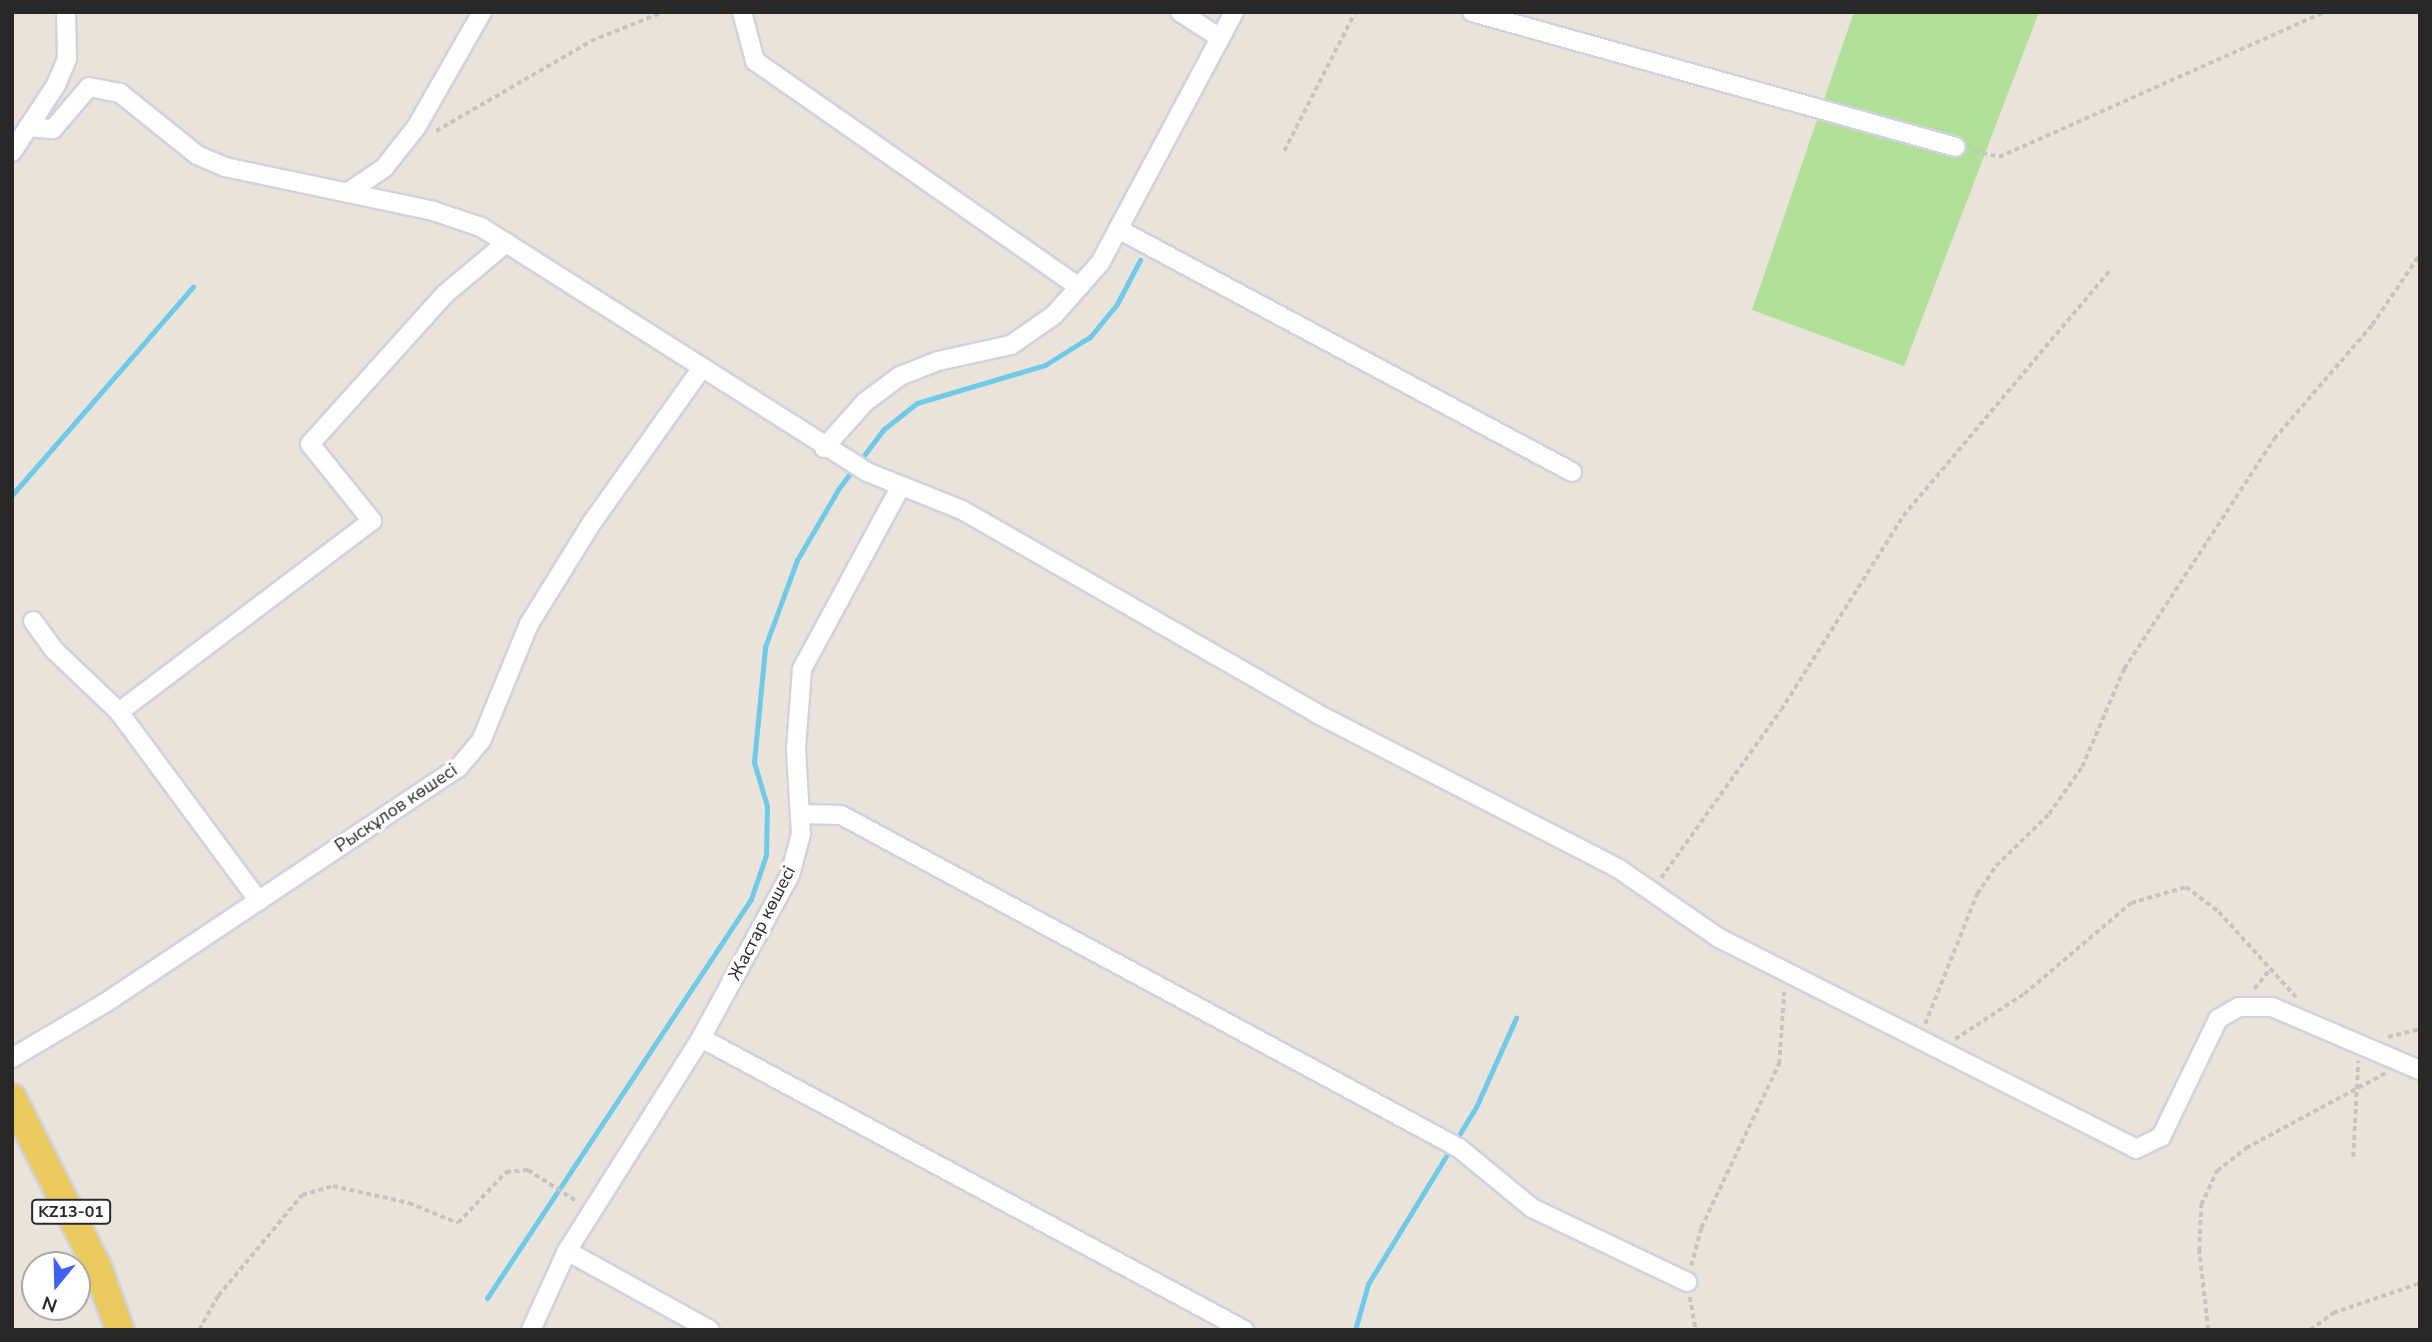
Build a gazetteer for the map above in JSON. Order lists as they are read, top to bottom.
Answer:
{
  "streets": {
    "main road": ["KZ13-01"],
    "street": ["Рыскұлов көшесі", "Жастар көшесі"]
  },
  "north": "bottom"
}
